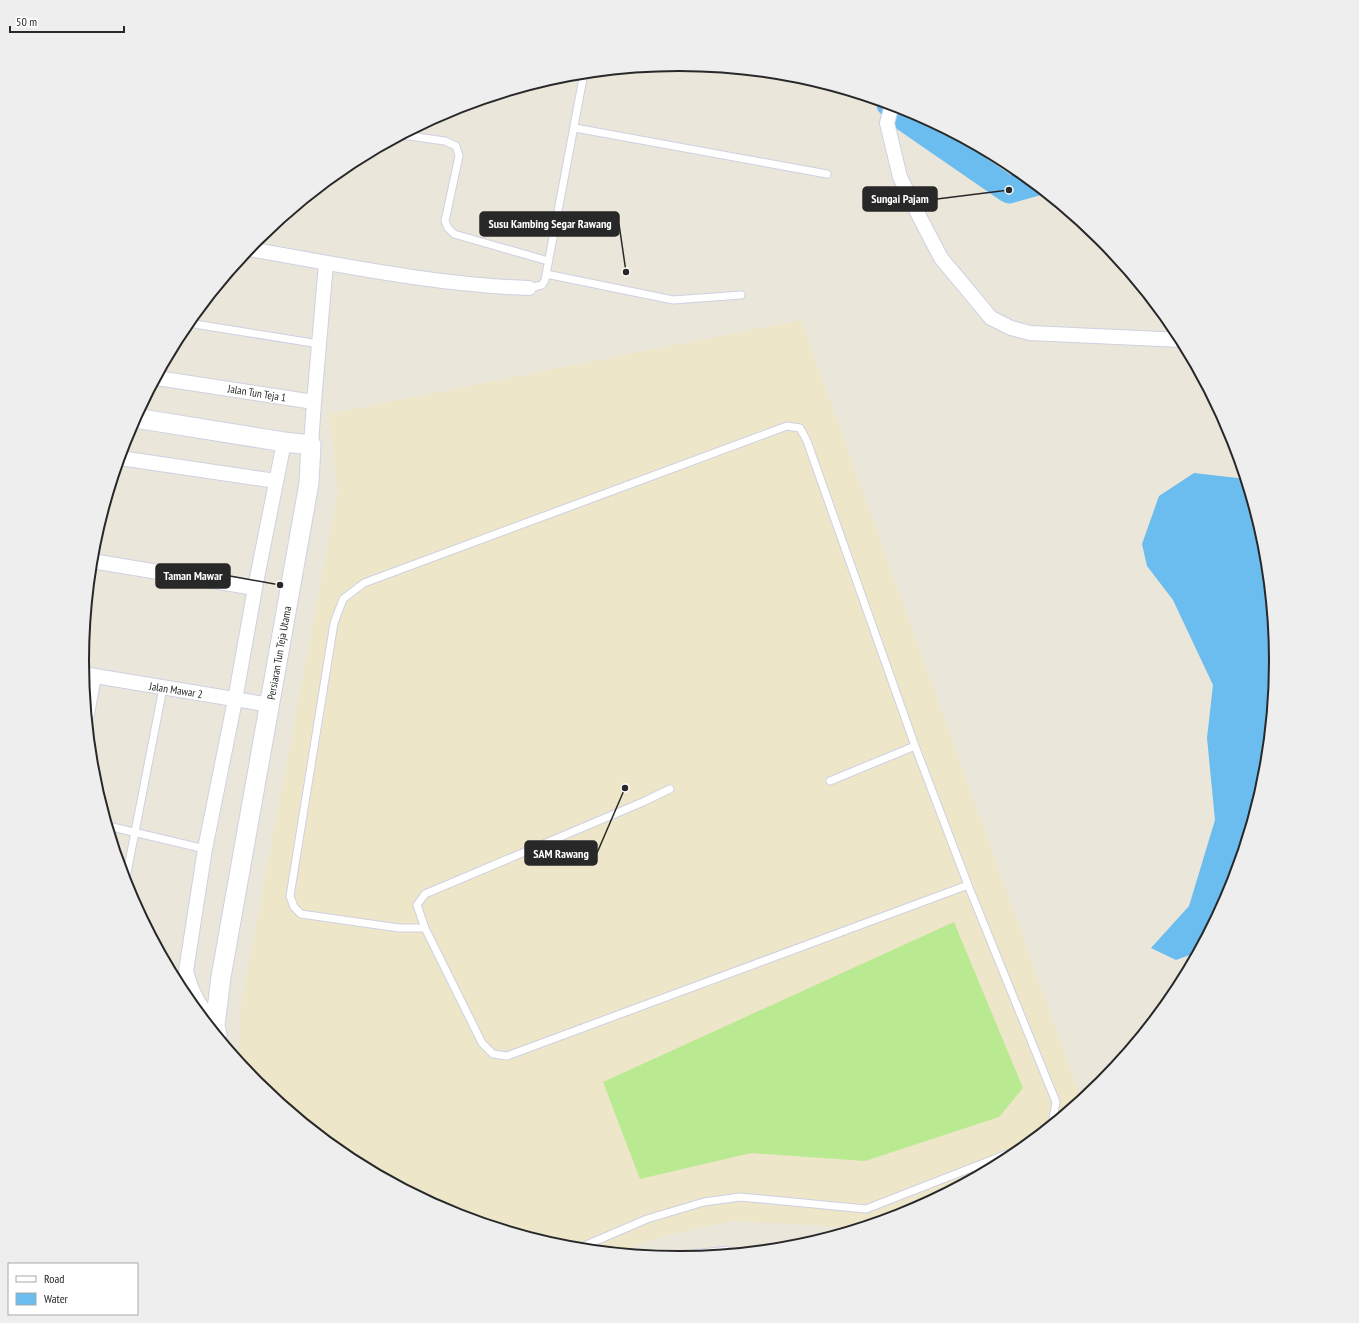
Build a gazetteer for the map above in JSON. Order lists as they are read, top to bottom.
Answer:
{
  "streets": {
    "street": ["Jalan Tun Teja 1", "Persiaran Tun Teja Utama", "Jalan Mawar 2"]
  },
  "crossings": [
    ["Persiaran Tun Teja Utama", "Jalan Mawar 2"]
  ],
  "places": [
    "Sungai Pajam",
    "Susu Kambing Segar Rawang",
    "Taman Mawar",
    "SAM Rawang"
  ],
  "legend": ["Road", "Water"],
  "scale_bar": "50 m"
}
